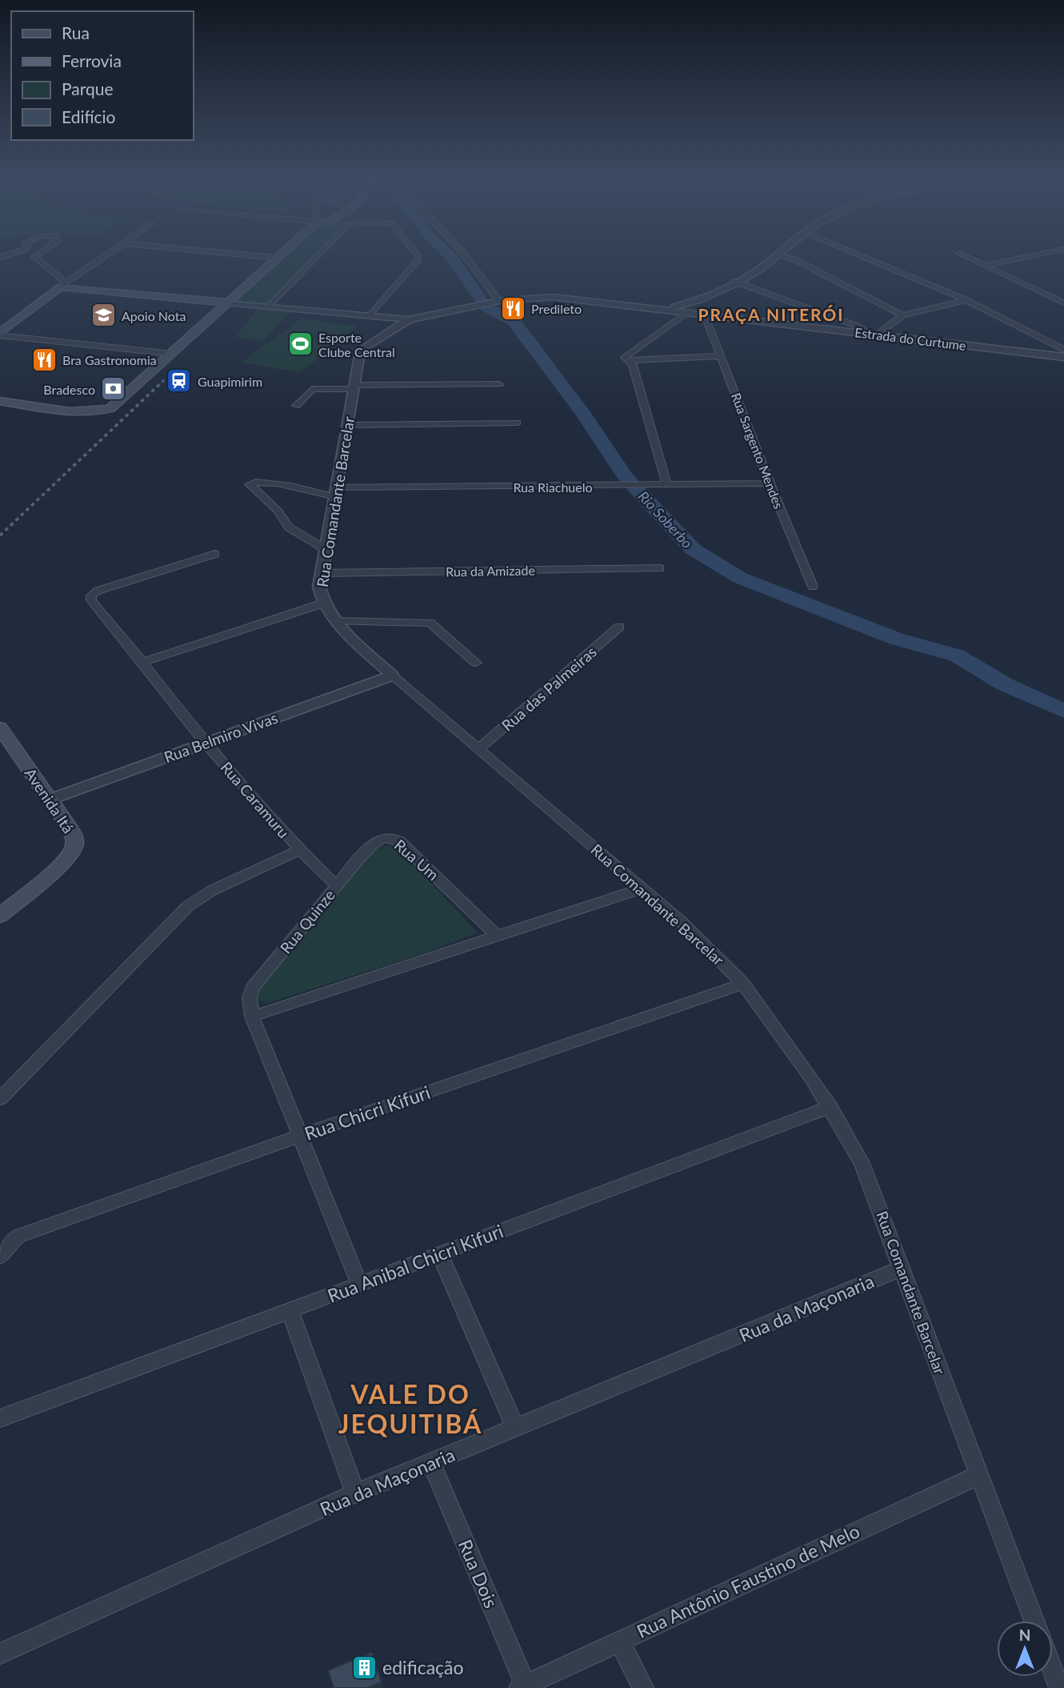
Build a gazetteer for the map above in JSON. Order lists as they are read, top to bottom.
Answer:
{
  "streets": {
    "main road": ["Avenida Itá"],
    "street": [
      "Estrada do Curtume",
      "Rua Sargento Mendes",
      "Rua Riachuelo",
      "Rua Comandante Barcelar",
      "Rua da Amizade",
      "Rua das Palmeiras",
      "Rua Belmiro Vivas",
      "Rua Caramuru",
      "Rua Um",
      "Rua Quinze",
      "Rua Chicri Kifuri",
      "Rua Anibal Chicri Kifuri",
      "Rua da Maçonaria",
      "Rua Dois",
      "Rua Antônio Faustino de Melo"
    ]
  },
  "crossings": [
    ["Estrada do Curtume", "Rua Sargento Mendes"],
    ["Estrada do Curtume", "Rua Comandante Barcelar"],
    ["Rua Sargento Mendes", "Rua Riachuelo"],
    ["Rua Riachuelo", "Rua Comandante Barcelar"],
    ["Rua Comandante Barcelar", "Rua da Amizade"],
    ["Rua Comandante Barcelar", "Rua das Palmeiras"],
    ["Rua Comandante Barcelar", "Rua Belmiro Vivas"],
    ["Rua Comandante Barcelar", "Rua Chicri Kifuri"],
    ["Rua Comandante Barcelar", "Rua Anibal Chicri Kifuri"],
    ["Rua Comandante Barcelar", "Rua da Maçonaria"],
    ["Rua Comandante Barcelar", "Rua Antônio Faustino de Melo"],
    ["Rua Belmiro Vivas", "Rua Caramuru"],
    ["Rua Belmiro Vivas", "Avenida Itá"],
    ["Rua Caramuru", "Rua Quinze"],
    ["Rua Um", "Rua Quinze"],
    ["Rua da Maçonaria", "Rua Dois"],
    ["Rua Dois", "Rua Antônio Faustino de Melo"]
  ],
  "districts": ["PRAÇA NITERÓI", "VALE DO JEQUITIBÁ"],
  "water": ["Rio Soberbo"],
  "places": {
    "restaurant": ["Predileto", "Bra Gastronomia"],
    "school or university": ["Apoio Nota"],
    "sports": ["Esporte Clube Central"],
    "station": ["Guapimirim"],
    "bank": ["Bradesco"],
    "building": ["edificação"]
  },
  "legend": [
    "Rua",
    "Ferrovia",
    "Parque",
    "Edifício"
  ],
  "north": "top"
}
